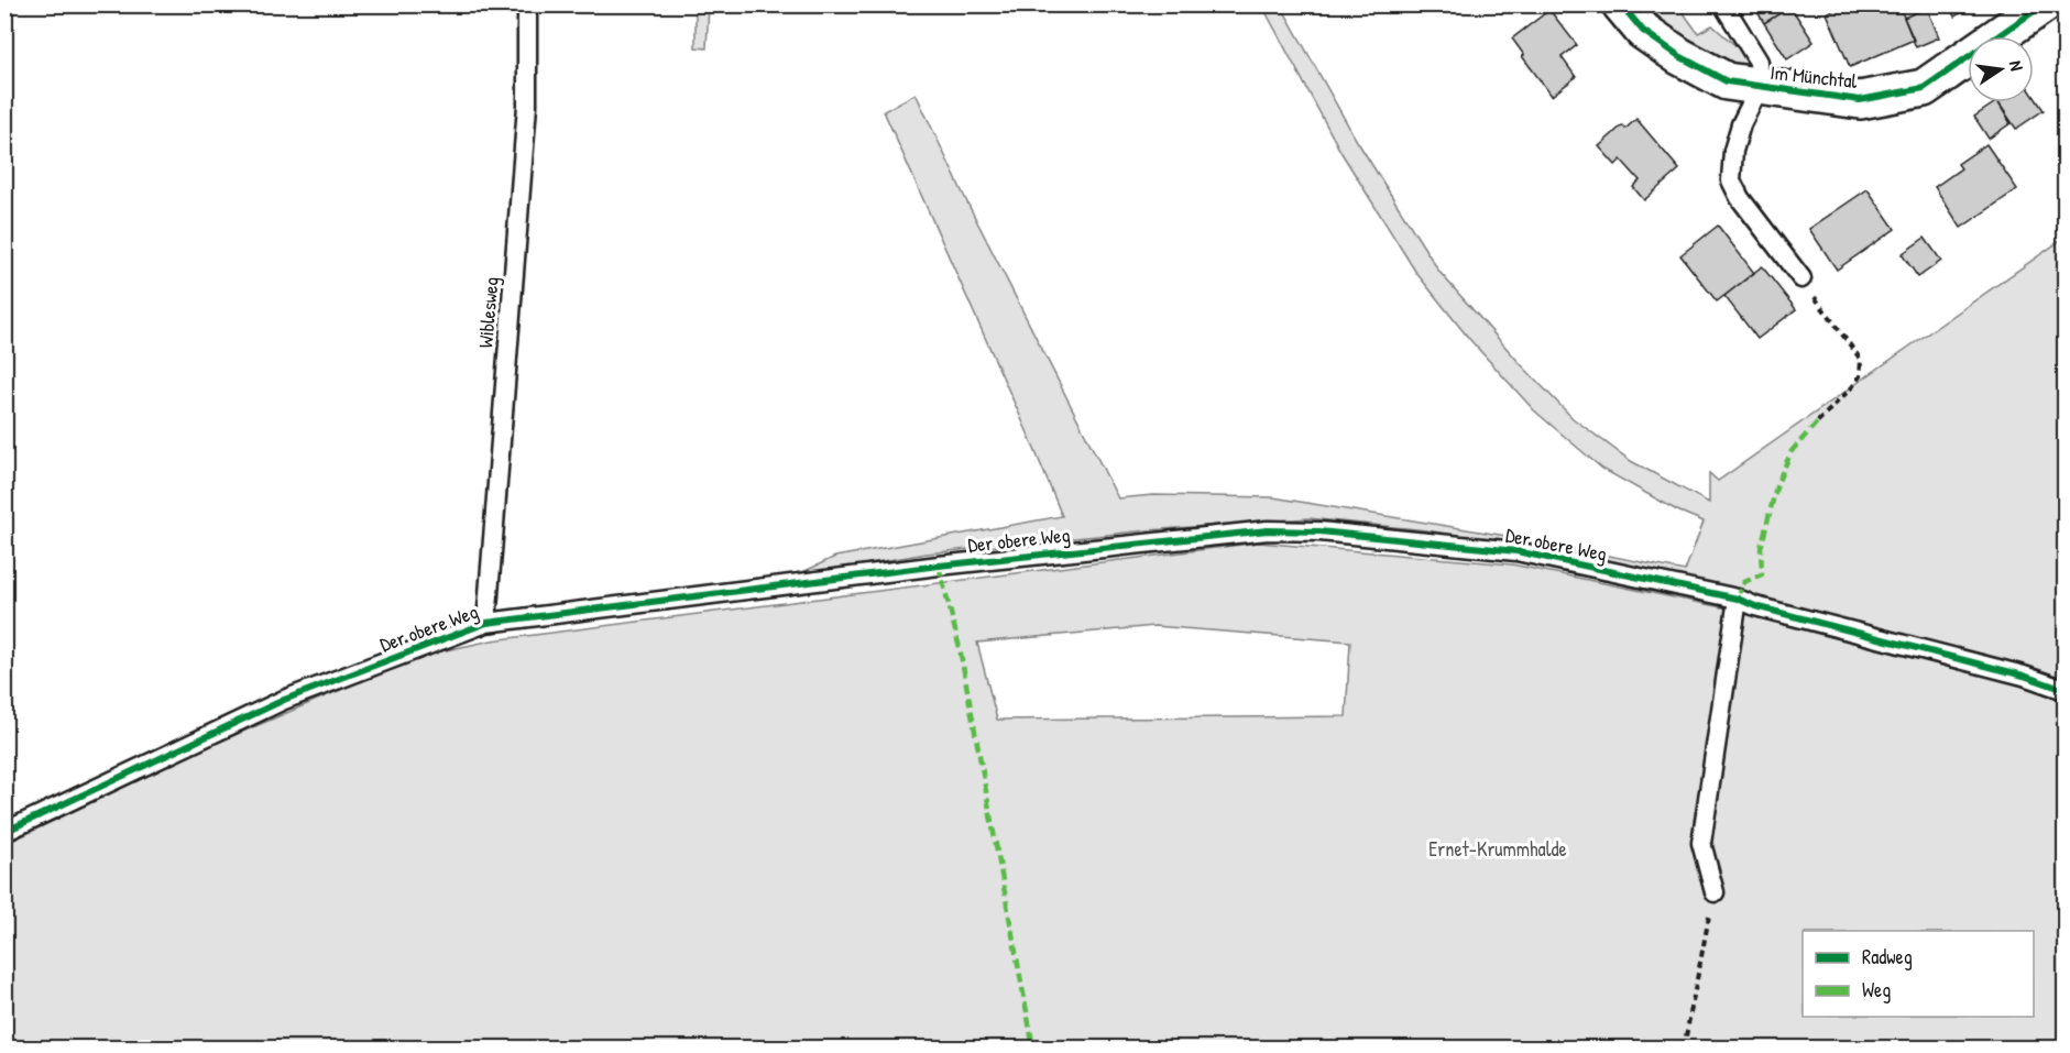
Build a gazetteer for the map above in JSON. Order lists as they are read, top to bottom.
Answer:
{
  "streets": {
    "street": ["Im Münchtal"],
    "lane": ["Wiblesweg", "Der obere Weg"]
  },
  "crossings": [
    ["Wiblesweg", "Der obere Weg"]
  ],
  "parks": ["Ernet-Krummhalde"],
  "legend": ["Radweg", "Weg"],
  "north": "right"
}
